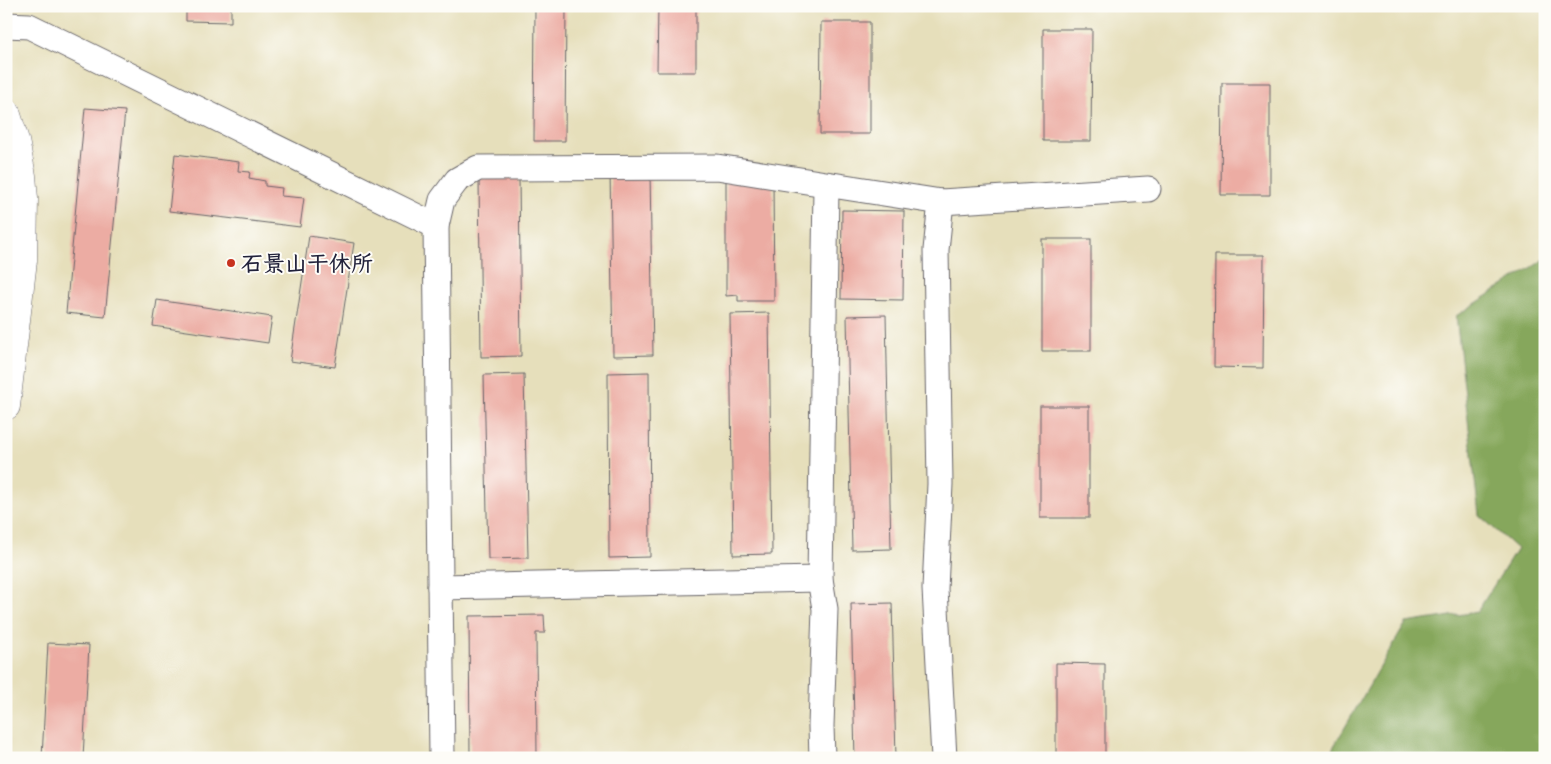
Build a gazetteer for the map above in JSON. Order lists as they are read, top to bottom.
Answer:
{
  "places": ["石景山干休所"]
}
